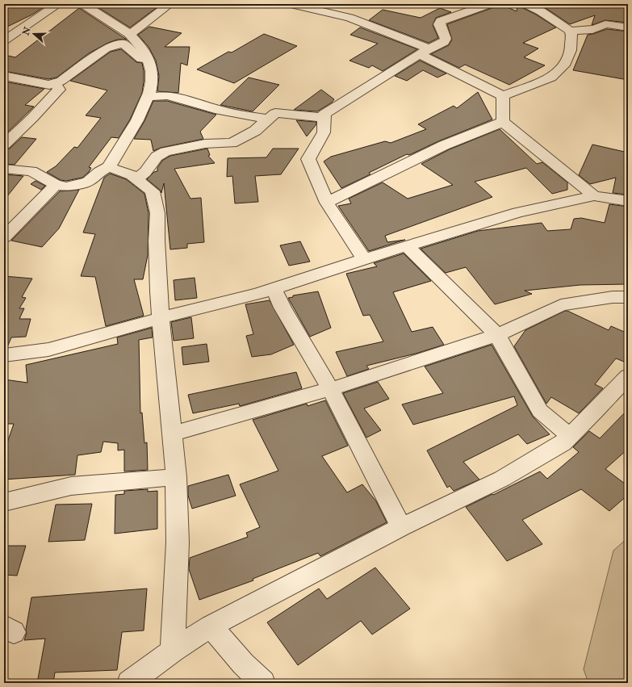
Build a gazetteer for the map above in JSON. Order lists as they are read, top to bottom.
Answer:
{
  "north": "left"
}
